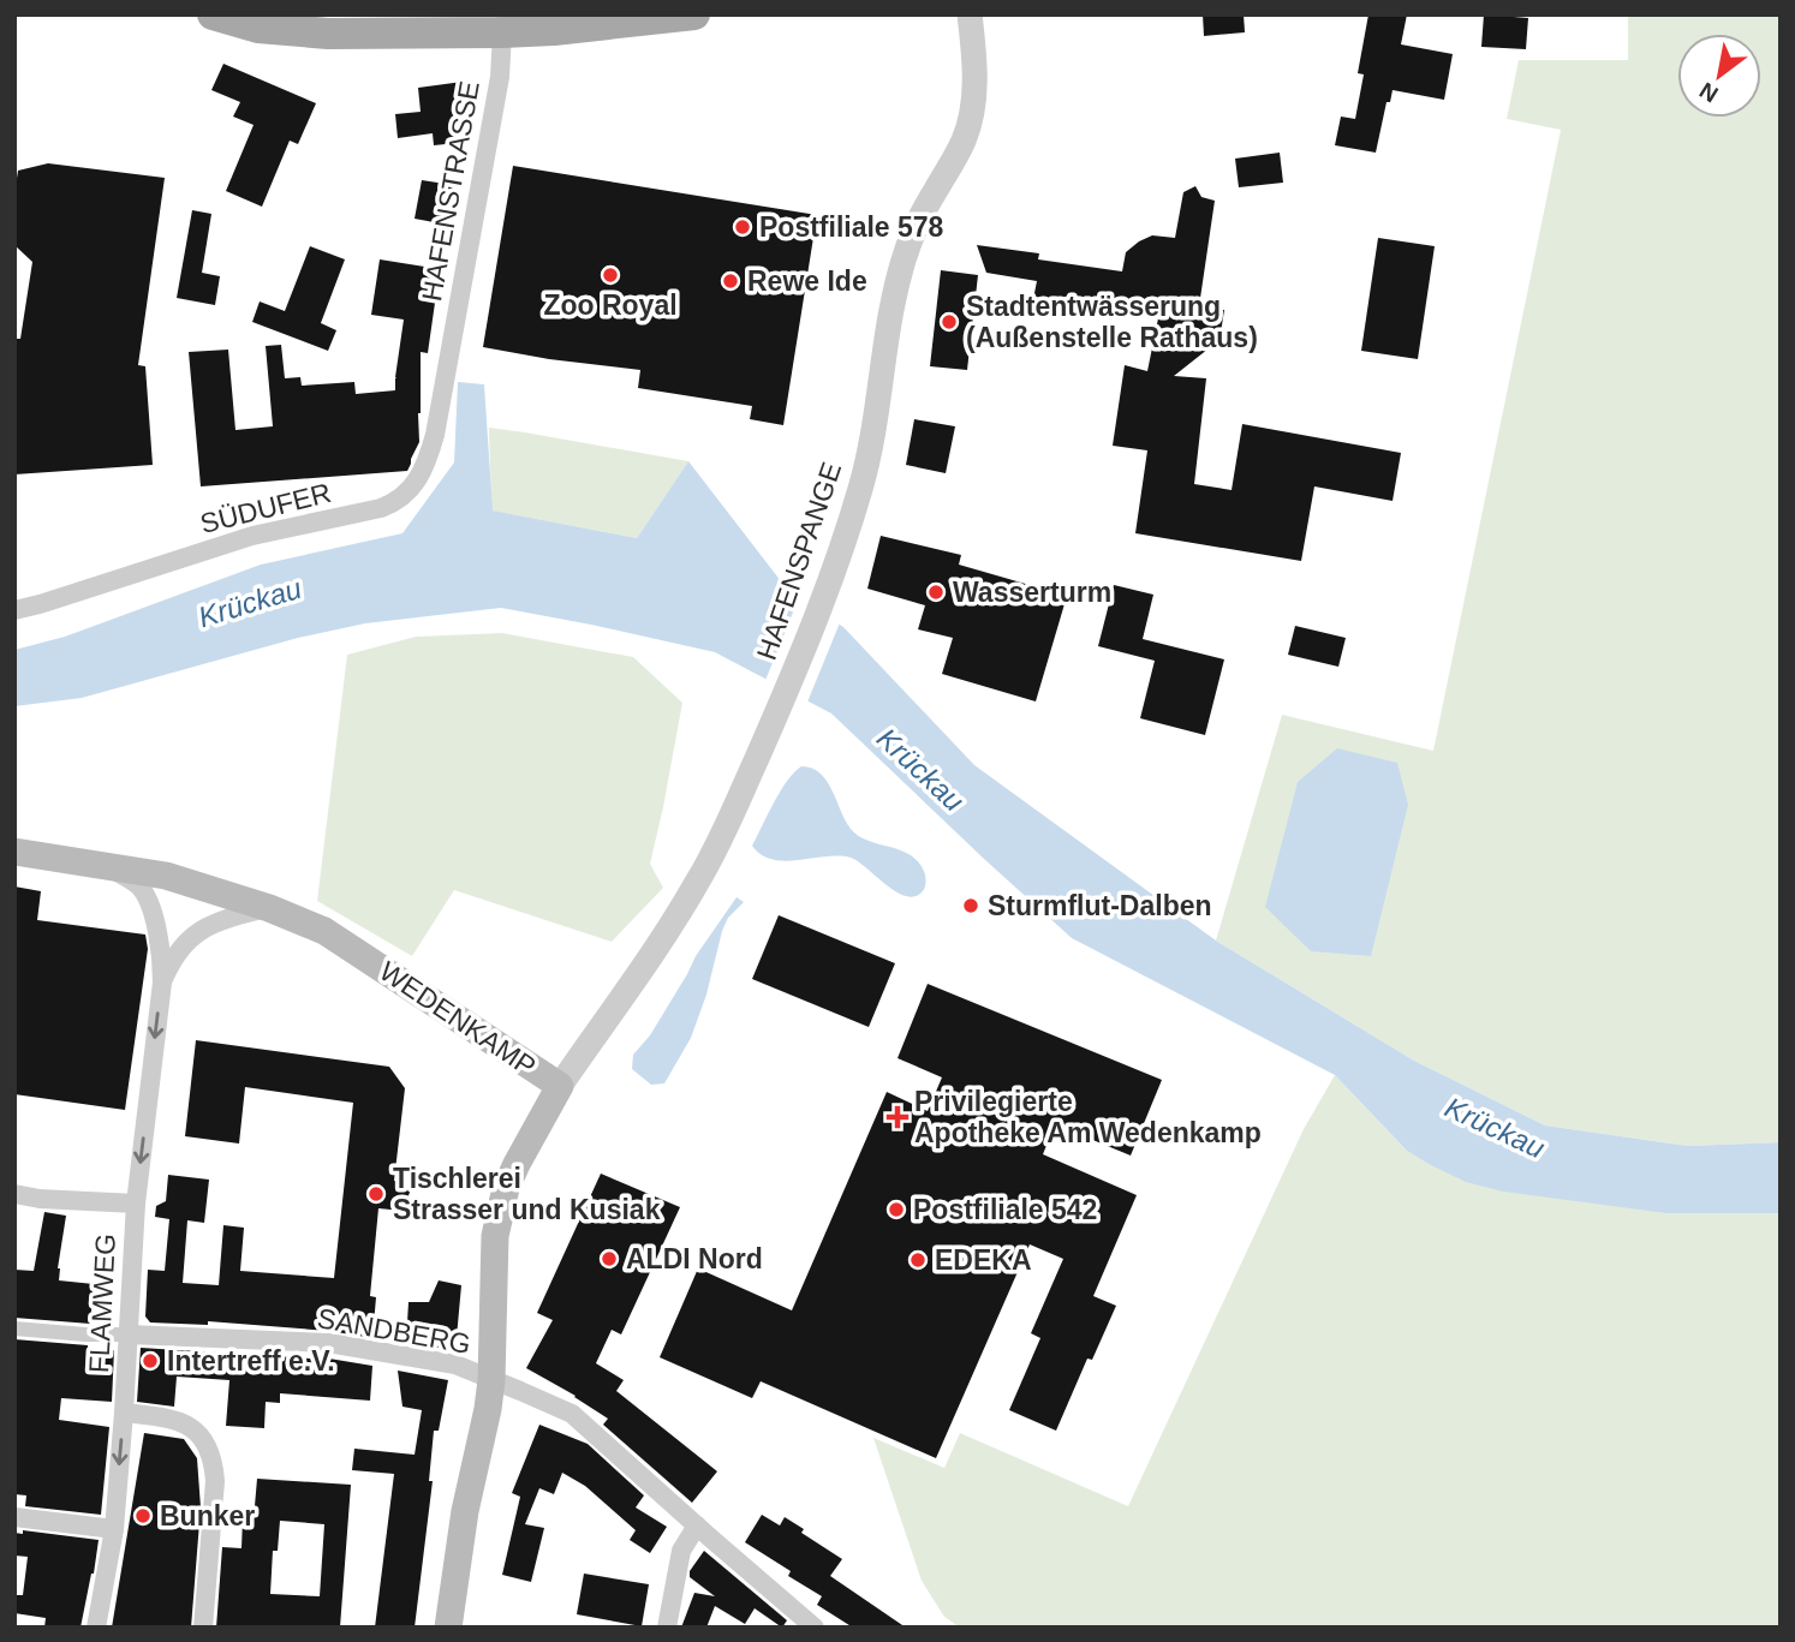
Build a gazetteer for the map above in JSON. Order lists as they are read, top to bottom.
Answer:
{
  "streets": {
    "main road": ["WEDENKAMP"],
    "street": [
      "HAFENSTRASSE",
      "SÜDUFER",
      "HAFENSPANGE",
      "FLAMWEG",
      "SANDBERG"
    ]
  },
  "crossings": [
    ["HAFENSTRASSE", "SÜDUFER"],
    ["HAFENSPANGE", "WEDENKAMP"],
    ["WEDENKAMP", "FLAMWEG"],
    ["WEDENKAMP", "SANDBERG"],
    ["FLAMWEG", "SANDBERG"]
  ],
  "one_way": ["FLAMWEG"],
  "water": ["Krückau"],
  "places": {
    "other": [
      "Postfiliale 578",
      "Zoo Royal",
      "Rewe Ide",
      "Stadtentwässerung (Außenstelle Rathaus)",
      "Wasserturm",
      "Sturmflut-Dalben",
      "Tischlerei Strasser und Kusiak",
      "Postfiliale 542",
      "ALDI Nord",
      "EDEKA",
      "Intertreff e.V.",
      "Bunker"
    ],
    "health": ["Privilegierte Apotheke Am Wedenkamp"]
  },
  "north": "bottom left"
}
